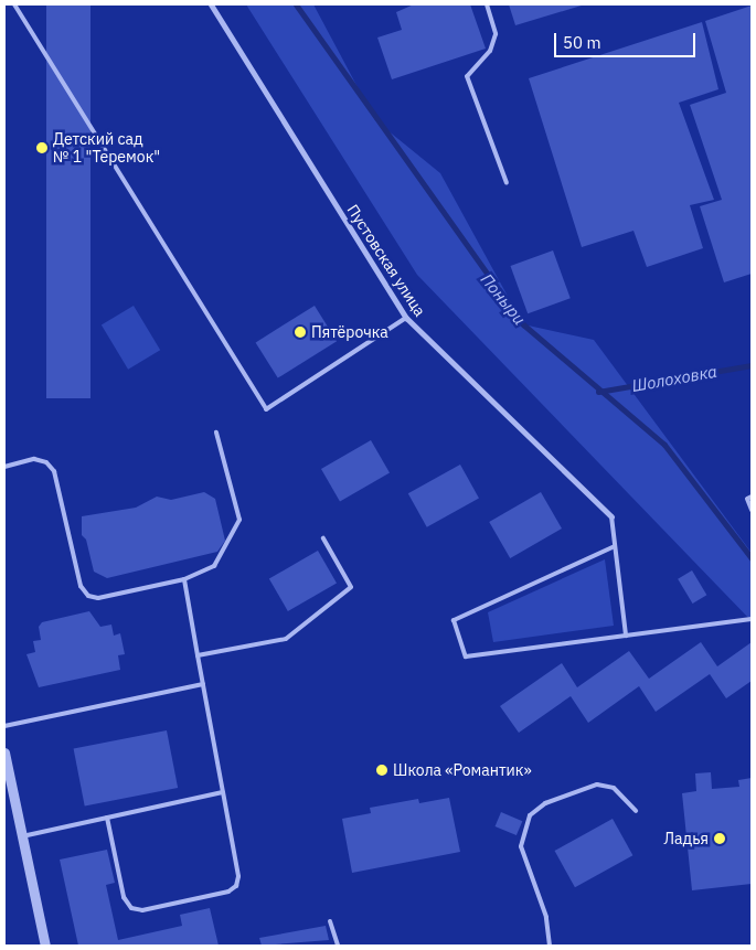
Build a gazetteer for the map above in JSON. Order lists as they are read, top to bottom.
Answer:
{
  "streets": {
    "street": ["Пустовская улица"]
  },
  "water": ["Поныри", "Шолоховка"],
  "places": [
    "Детский сад № 1 \"Теремок\"",
    "Пятёрочка",
    "Школа «Романтик»",
    "Ладья"
  ],
  "scale_bar": "50 m"
}
